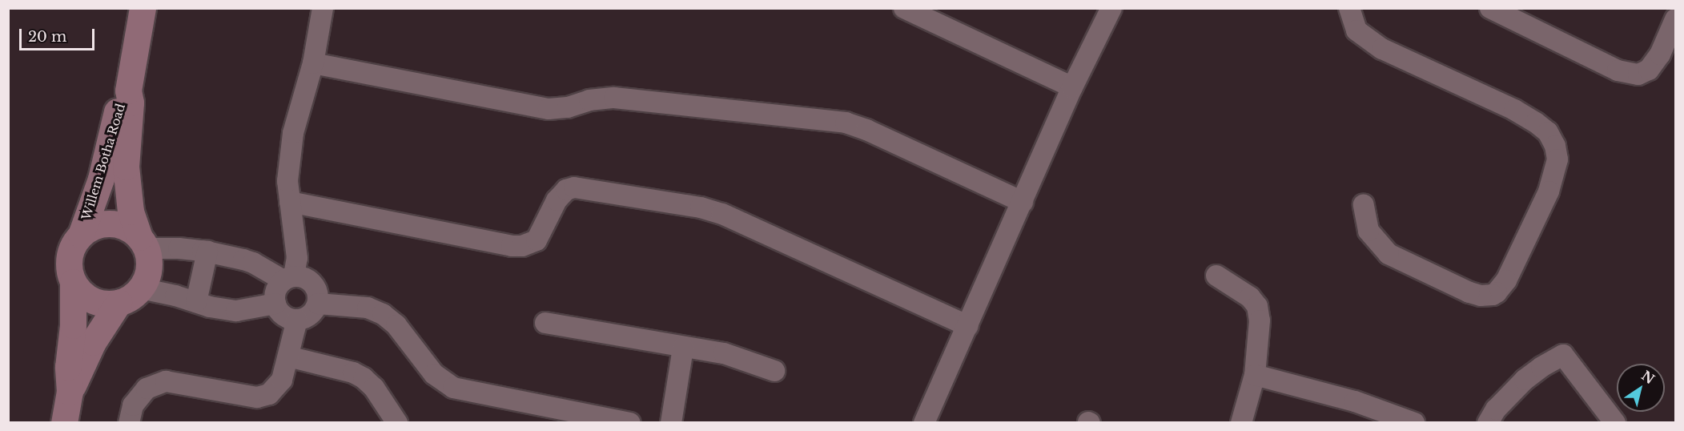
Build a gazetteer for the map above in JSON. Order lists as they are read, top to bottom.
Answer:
{
  "streets": {
    "street": ["Willem Botha Road"]
  },
  "scale_bar": "20 m",
  "north": "top right"
}
